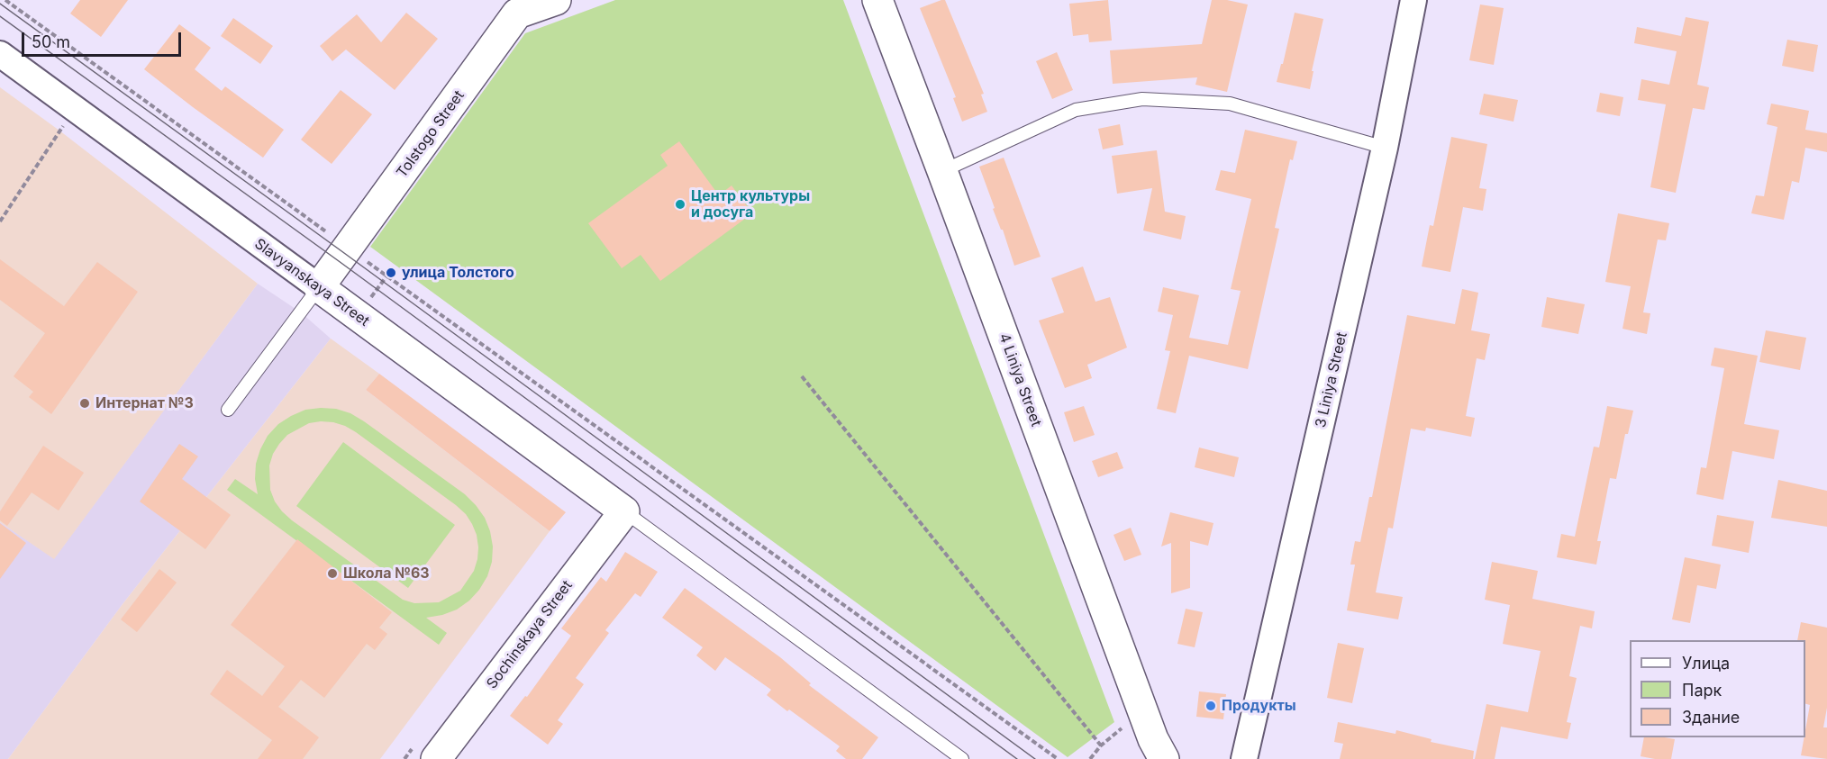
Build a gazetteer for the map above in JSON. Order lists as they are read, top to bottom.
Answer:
{
  "streets": {
    "street": [
      "Tolstogo Street",
      "Slavyanskaya Street",
      "4 Liniya Street",
      "3 Liniya Street",
      "Sochinskaya Street"
    ]
  },
  "crossings": [
    ["Tolstogo Street", "Slavyanskaya Street"],
    ["Slavyanskaya Street", "Sochinskaya Street"]
  ],
  "places": [
    "Центр культуры и досуга",
    "улица Толстого",
    "Интернат №3",
    "Школа №63",
    "Продукты"
  ],
  "legend": ["Улица", "Парк", "Здание"],
  "scale_bar": "50 m"
}
